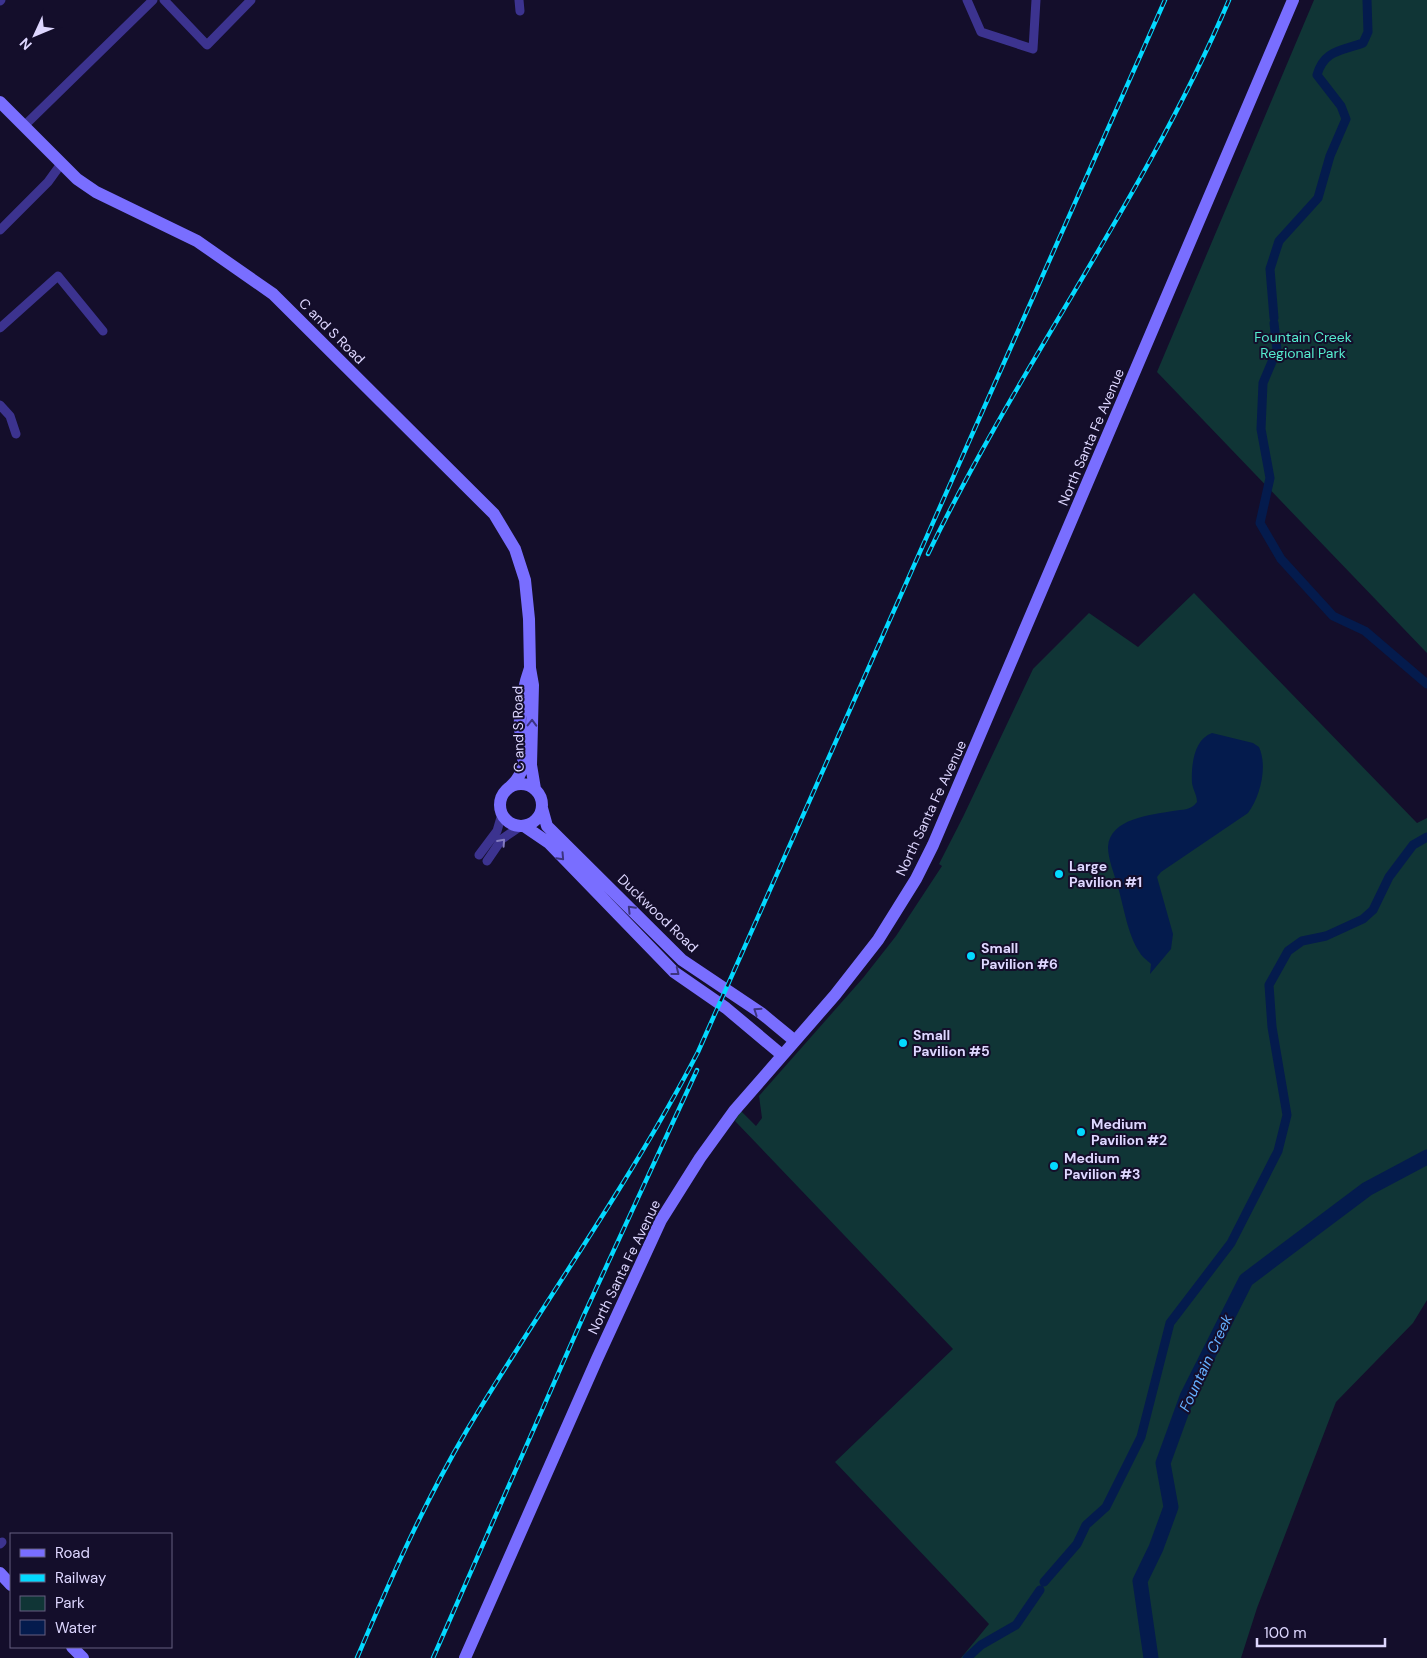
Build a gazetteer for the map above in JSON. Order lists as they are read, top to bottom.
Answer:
{
  "streets": {
    "main road": ["C and S Road", "North Santa Fe Avenue", "Duckwood Road"]
  },
  "crossings": [
    ["C and S Road", "Duckwood Road"],
    ["North Santa Fe Avenue", "Duckwood Road"]
  ],
  "water": ["Fountain Creek"],
  "parks": ["Fountain Creek Regional Park"],
  "places": [
    "Large Pavilion #1",
    "Small Pavilion #6",
    "Small Pavilion #5",
    "Medium Pavilion #2",
    "Medium Pavilion #3"
  ],
  "legend": [
    "Road",
    "Railway",
    "Park",
    "Water"
  ],
  "scale_bar": "100 m",
  "north": "bottom left"
}
